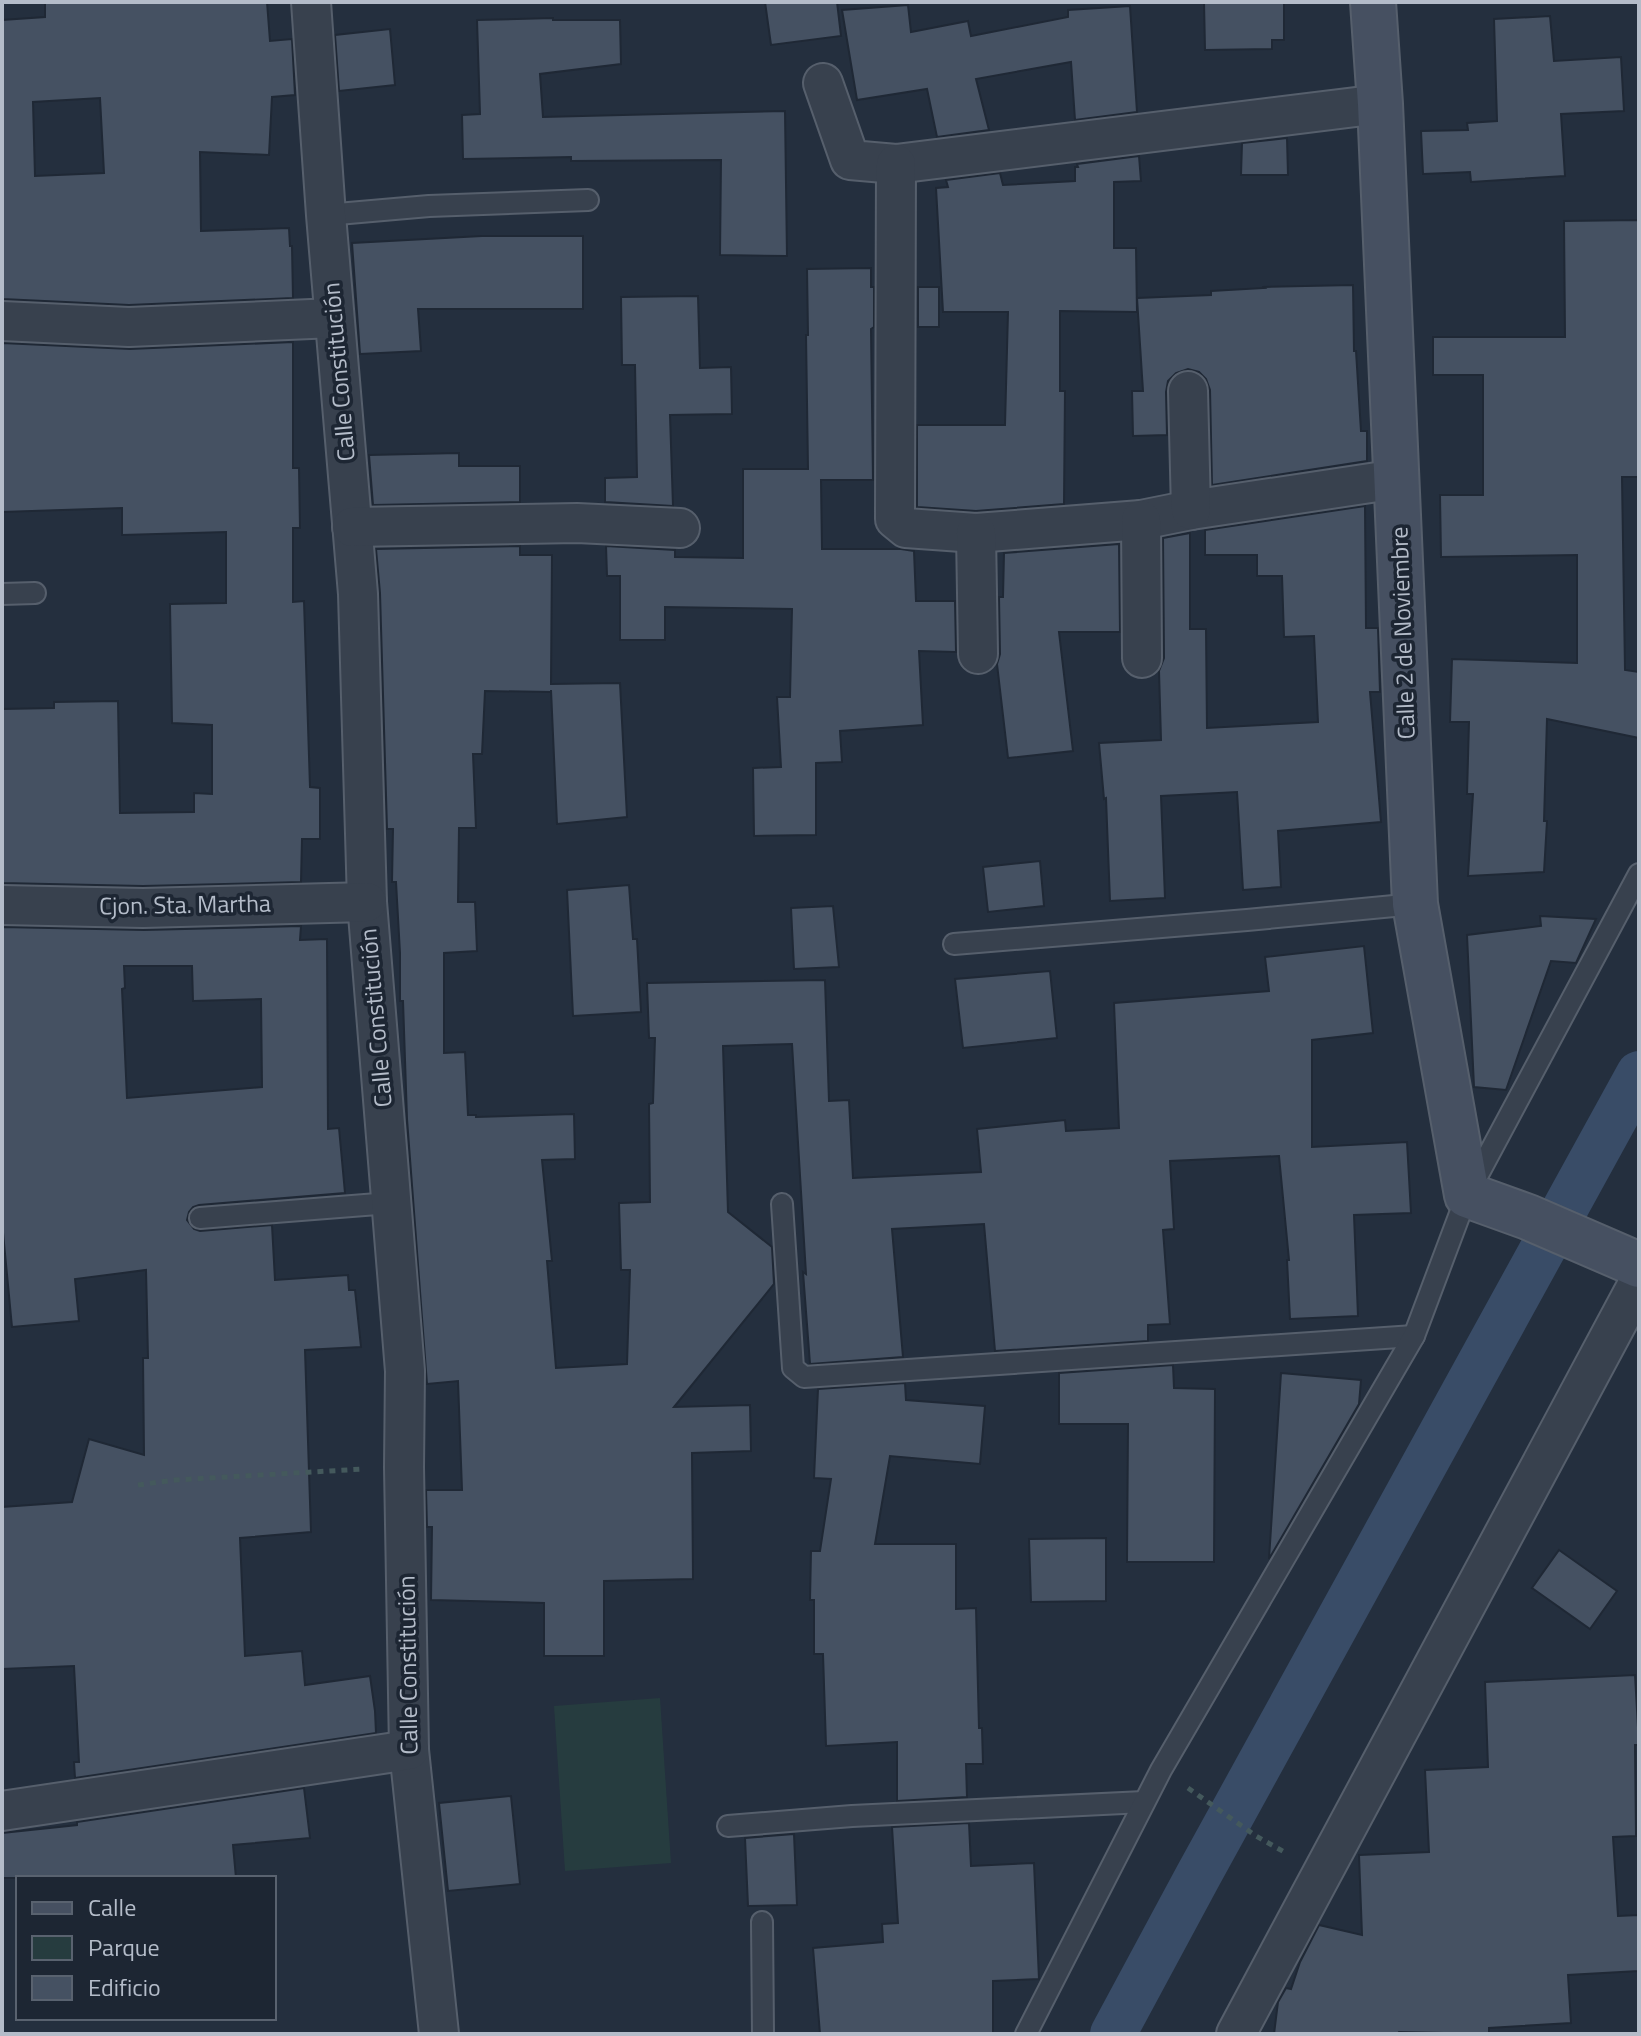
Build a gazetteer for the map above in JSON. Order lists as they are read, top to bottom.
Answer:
{
  "streets": {
    "street": ["Calle Constitución", "Calle 2 de Noviembre", "Cjon. Sta. Martha"]
  },
  "crossings": [
    ["Calle Constitución", "Cjon. Sta. Martha"]
  ],
  "legend": ["Calle", "Parque", "Edificio"]
}
